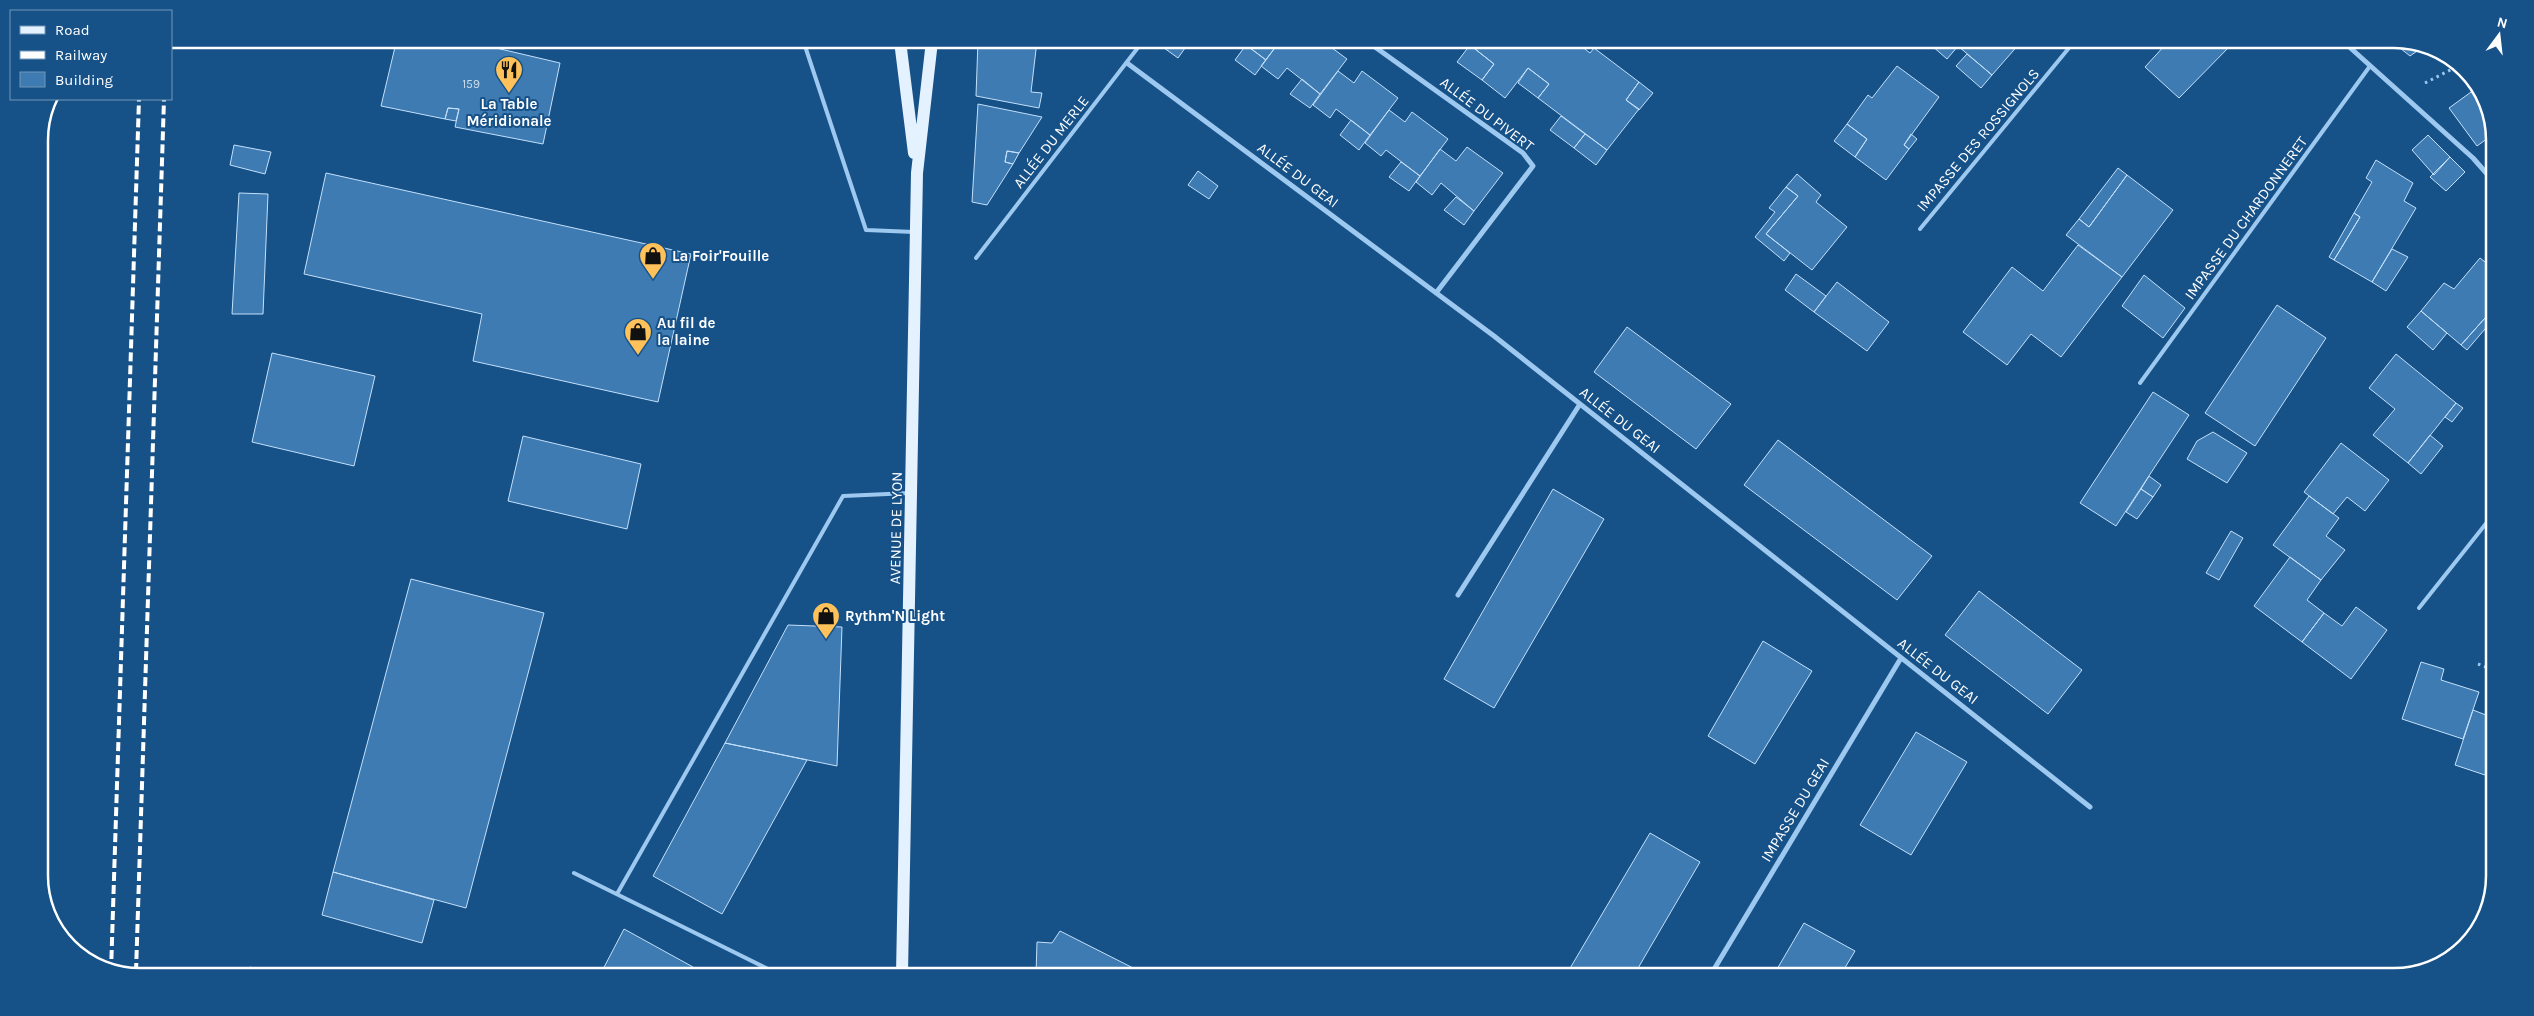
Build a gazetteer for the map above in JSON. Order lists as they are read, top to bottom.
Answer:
{
  "streets": {
    "main road": ["AVENUE DE LYON"],
    "street": ["ALLÉE DU PIVERT", "ALLÉE DU GEAI", "IMPASSE DU GEAI"],
    "lane": ["IMPASSE DES ROSSIGNOLS", "ALLÉE DU MERLE", "IMPASSE DU CHARDONNERET"]
  },
  "crossings": [
    ["ALLÉE DU PIVERT", "ALLÉE DU GEAI"],
    ["ALLÉE DU MERLE", "ALLÉE DU GEAI"],
    ["ALLÉE DU GEAI", "IMPASSE DU GEAI"]
  ],
  "places": {
    "restaurant": ["La Table Méridionale"],
    "shop": ["La Foir'Fouille", "Au fil de la laine", "Rythm'N Light"]
  },
  "house_numbers": ["159"],
  "legend": ["Road", "Railway", "Building"],
  "north": "top"
}
